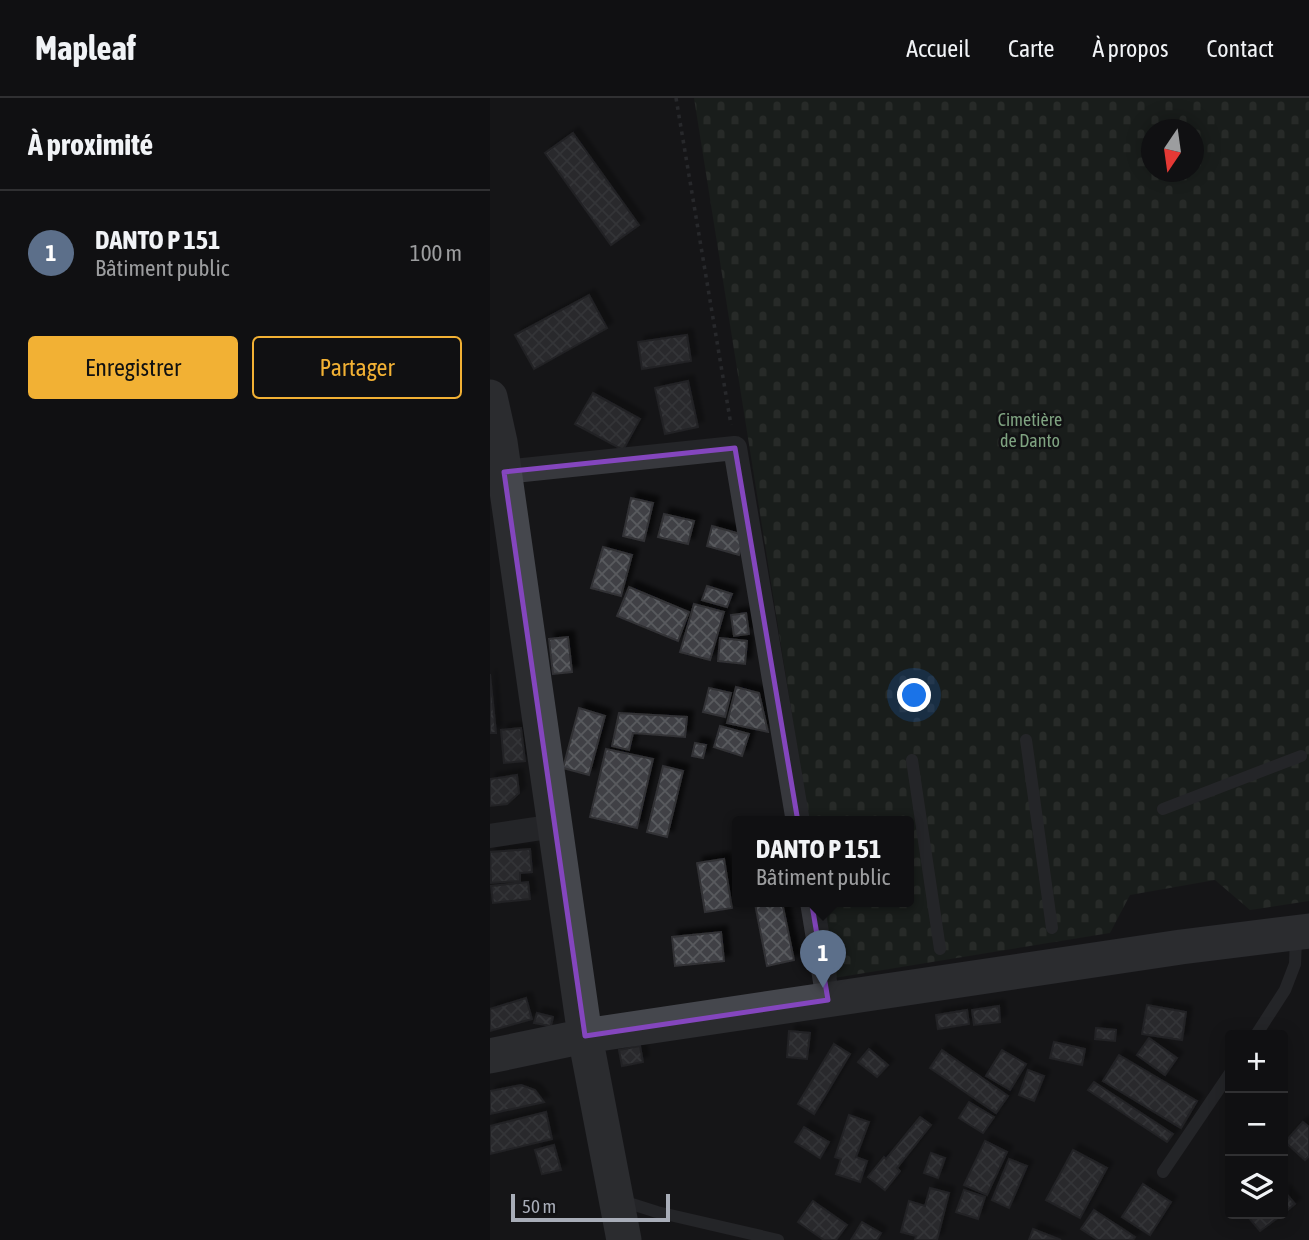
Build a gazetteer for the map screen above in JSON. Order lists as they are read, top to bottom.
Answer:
{
  "parks": ["Cimetière de Danto"],
  "scale_bar": "50 m",
  "north": "bottom",
  "page": {
    "header": "Mapleaf",
    "nav": [
      "Accueil",
      "Carte",
      "À propos",
      "Contact"
    ],
    "heading": "À proximité",
    "list": [
      {
        "mark": "1",
        "name": "DANTO P 151",
        "note": "Bâtiment public",
        "value": "100 m"
      }
    ],
    "buttons": ["Enregistrer", "Partager"],
    "popup": ["DANTO P 151", "Bâtiment public"],
    "pins": "1",
    "map_buttons": ["+", "−"],
    "scale": "50 m"
  }
}
